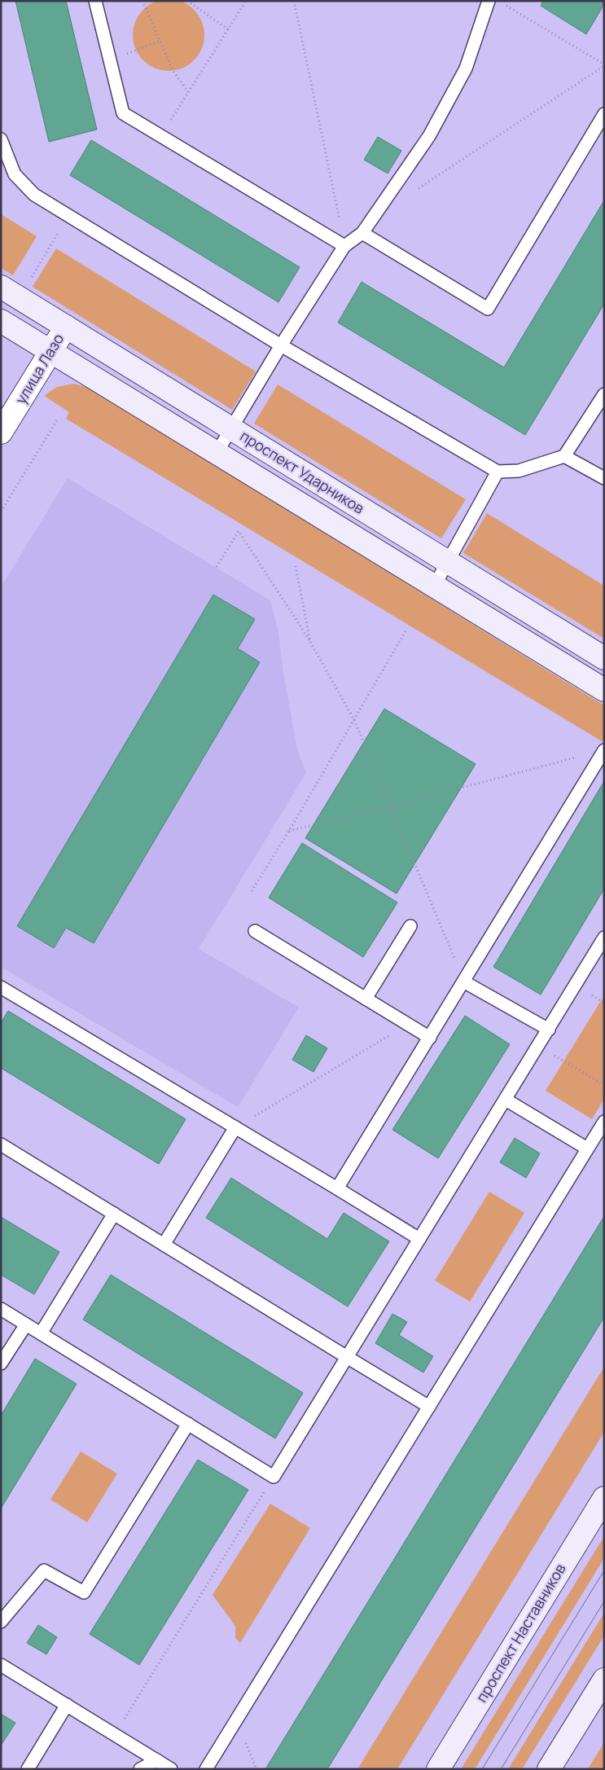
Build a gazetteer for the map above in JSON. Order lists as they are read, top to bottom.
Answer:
{
  "streets": {
    "street": ["улица Лазо", "проспект Ударников", "проспект Наставников"]
  },
  "crossings": [
    ["улица Лазо", "проспект Ударников"]
  ]
}
